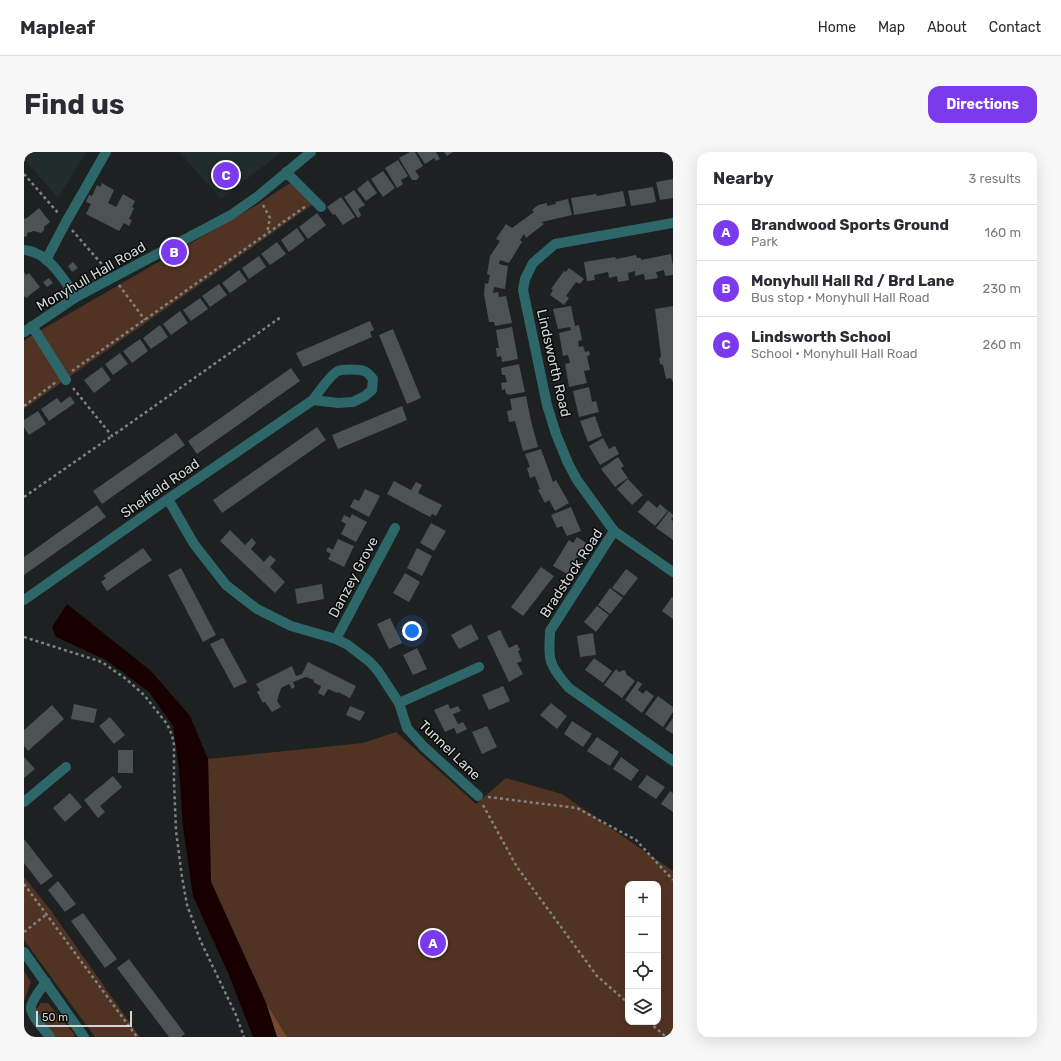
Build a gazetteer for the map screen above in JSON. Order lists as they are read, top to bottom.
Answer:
{
  "streets": {
    "street": [
      "Monyhull Hall Road",
      "Lindsworth Road",
      "Shelfield Road",
      "Bradstock Road",
      "Danzey Grove",
      "Tunnel Lane"
    ]
  },
  "crossings": [
    ["Lindsworth Road", "Bradstock Road"],
    ["Shelfield Road", "Tunnel Lane"],
    ["Danzey Grove", "Tunnel Lane"]
  ],
  "scale_bar": "50 m",
  "page": {
    "header": "Mapleaf",
    "nav": [
      "Home",
      "Map",
      "About",
      "Contact"
    ],
    "buttons": "Directions",
    "title": "Find us",
    "heading": ["Nearby", "3 results"],
    "pins": ["C", "B", "A"],
    "list": [
      {
        "mark": "A",
        "name": "Brandwood Sports Ground",
        "note": "Park",
        "value": "160 m"
      },
      {
        "mark": "B",
        "name": "Monyhull Hall Rd / Brd Lane",
        "note": "Bus stop · Monyhull Hall Road",
        "value": "230 m"
      },
      {
        "mark": "C",
        "name": "Lindsworth School",
        "note": "School · Monyhull Hall Road",
        "value": "260 m"
      }
    ],
    "map_buttons": ["+", "−"],
    "scale": "50 m"
  }
}
